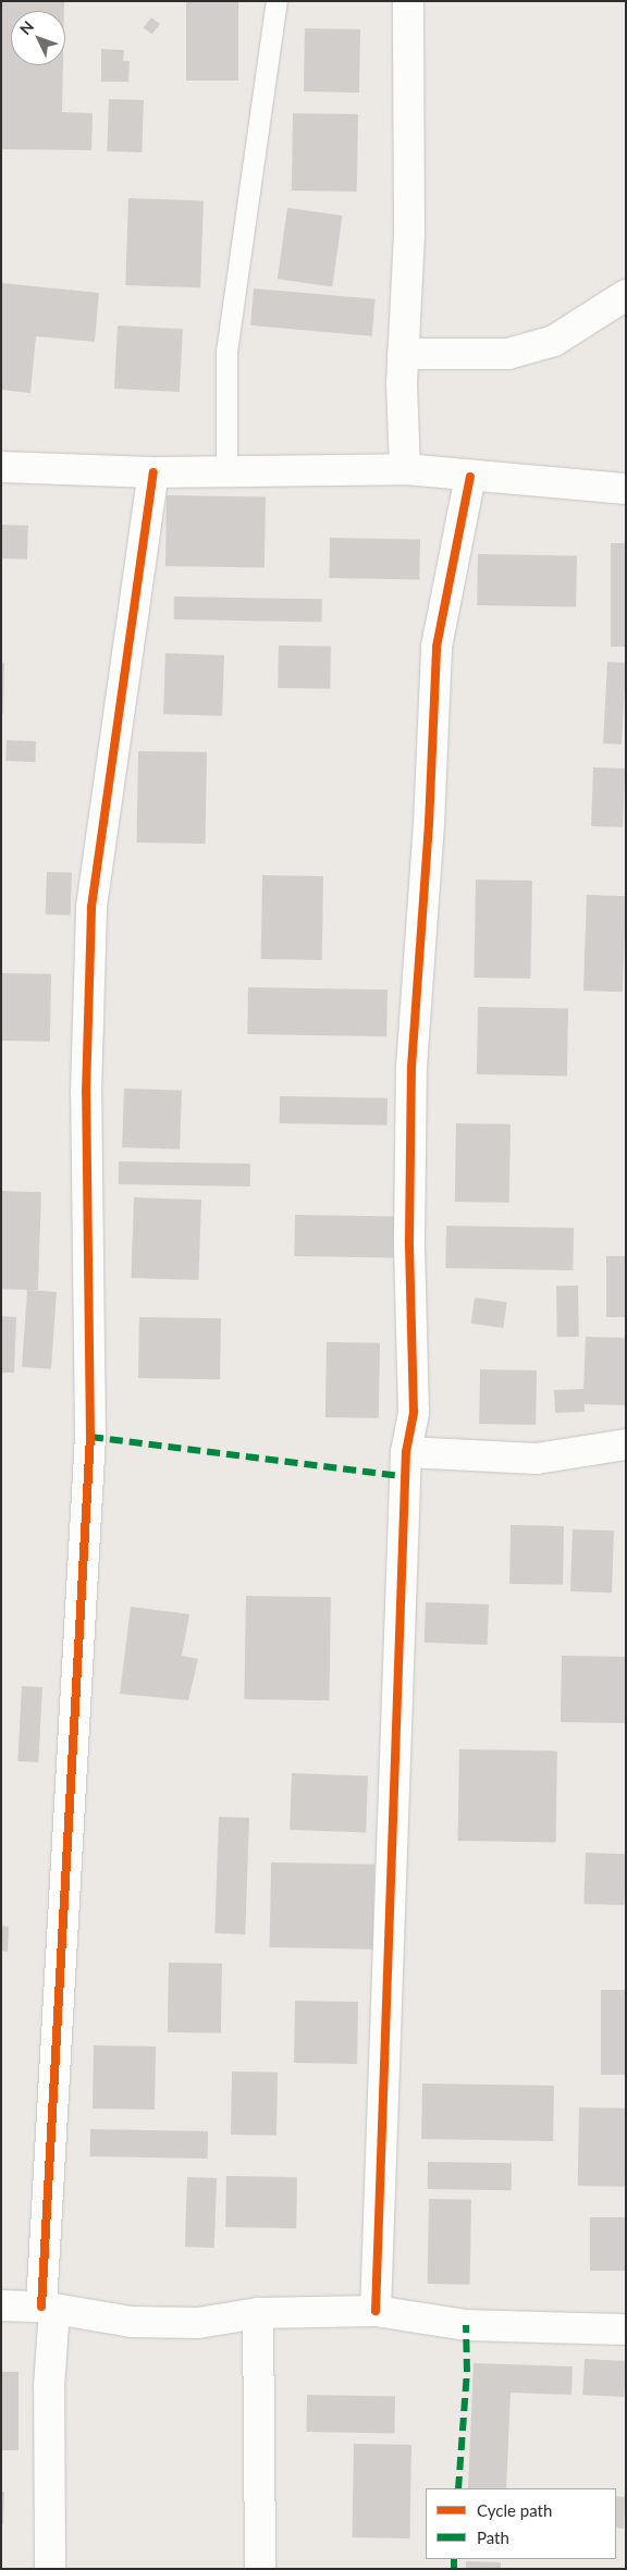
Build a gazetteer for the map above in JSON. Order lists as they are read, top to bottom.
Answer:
{
  "legend": ["Cycle path", "Path"],
  "north": "top left"
}
